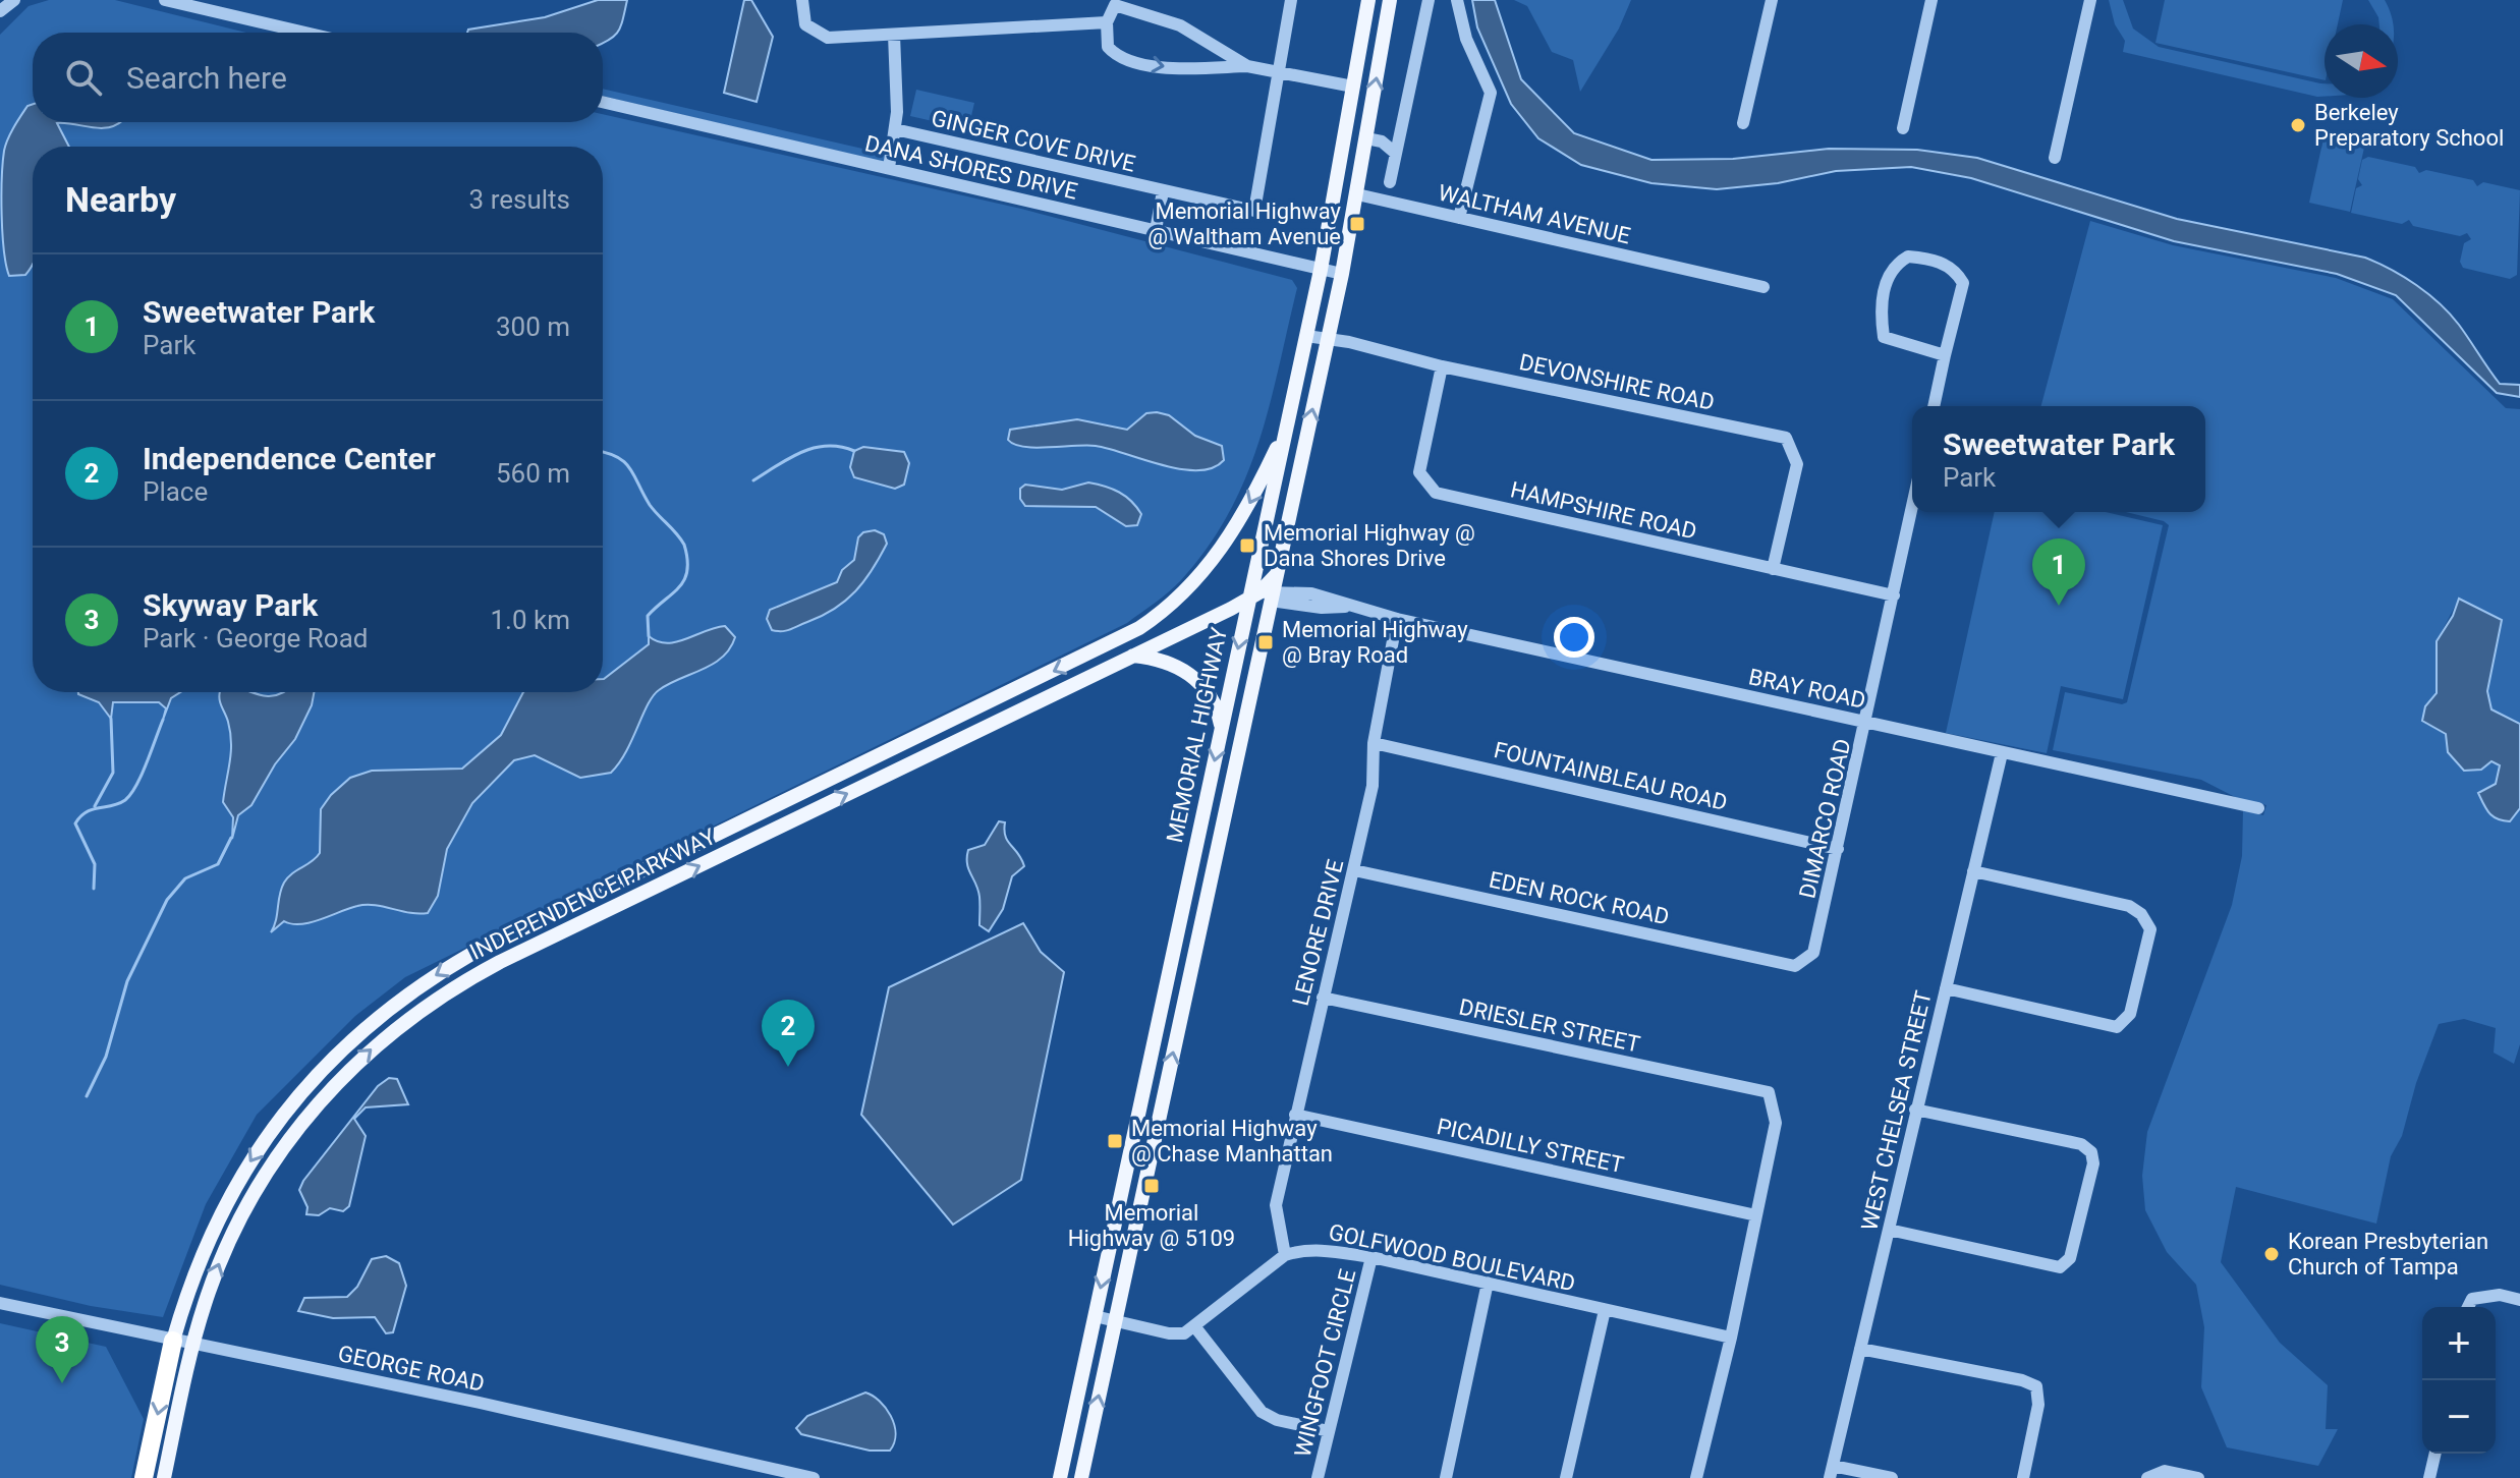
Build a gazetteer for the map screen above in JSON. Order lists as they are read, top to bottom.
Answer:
{
  "streets": {
    "main road": ["MEMORIAL HIGHWAY", "INDEPENDENCE PARKWAY"],
    "street": [
      "GINGER COVE DRIVE",
      "DANA SHORES DRIVE",
      "WALTHAM AVENUE",
      "DEVONSHIRE ROAD",
      "HAMPSHIRE ROAD",
      "BRAY ROAD",
      "FOUNTAINBLEAU ROAD",
      "DIMARCO ROAD",
      "EDEN ROCK ROAD",
      "LENORE DRIVE",
      "DRIESLER STREET",
      "WEST CHELSEA STREET",
      "PICADILLY STREET",
      "GOLFWOOD BOULEVARD",
      "WINGFOOT CIRCLE",
      "GEORGE ROAD"
    ]
  },
  "crossings": [
    ["DANA SHORES DRIVE", "MEMORIAL HIGHWAY"],
    ["DEVONSHIRE ROAD", "HAMPSHIRE ROAD"],
    ["DEVONSHIRE ROAD", "MEMORIAL HIGHWAY"],
    ["DEVONSHIRE ROAD", "INDEPENDENCE PARKWAY"],
    ["HAMPSHIRE ROAD", "DIMARCO ROAD"],
    ["BRAY ROAD", "MEMORIAL HIGHWAY"],
    ["BRAY ROAD", "DIMARCO ROAD"],
    ["BRAY ROAD", "INDEPENDENCE PARKWAY"],
    ["BRAY ROAD", "LENORE DRIVE"],
    ["BRAY ROAD", "WEST CHELSEA STREET"],
    ["MEMORIAL HIGHWAY", "INDEPENDENCE PARKWAY"],
    ["FOUNTAINBLEAU ROAD", "DIMARCO ROAD"],
    ["FOUNTAINBLEAU ROAD", "LENORE DRIVE"],
    ["DIMARCO ROAD", "EDEN ROCK ROAD"],
    ["INDEPENDENCE PARKWAY", "GEORGE ROAD"],
    ["EDEN ROCK ROAD", "LENORE DRIVE"],
    ["LENORE DRIVE", "DRIESLER STREET"],
    ["LENORE DRIVE", "PICADILLY STREET"],
    ["LENORE DRIVE", "GOLFWOOD BOULEVARD"],
    ["DRIESLER STREET", "PICADILLY STREET"],
    ["GOLFWOOD BOULEVARD", "WINGFOOT CIRCLE"]
  ],
  "places": {
    "other": ["Berkeley Preparatory School", "Korean Presbyterian Church of Tampa"],
    "transit": [
      "Memorial Highway @ Waltham Avenue",
      "Memorial Highway @ Dana Shores Drive",
      "Memorial Highway @ Bray Road",
      "Memorial Highway @ Chase Manhattan",
      "Memorial Highway @ 5109"
    ]
  },
  "north": "right",
  "page": {
    "search": "Search here",
    "heading": ["Nearby", "3 results"],
    "list": [
      {
        "mark": "1",
        "name": "Sweetwater Park",
        "note": "Park",
        "value": "300 m"
      },
      {
        "mark": "2",
        "name": "Independence Center",
        "note": "Place",
        "value": "560 m"
      },
      {
        "mark": "3",
        "name": "Skyway Park",
        "note": "Park · George Road",
        "value": "1.0 km"
      }
    ],
    "popup": ["Sweetwater Park", "Park"],
    "pins": ["1", "2", "3"],
    "map_buttons": ["+", "−"]
  }
}
